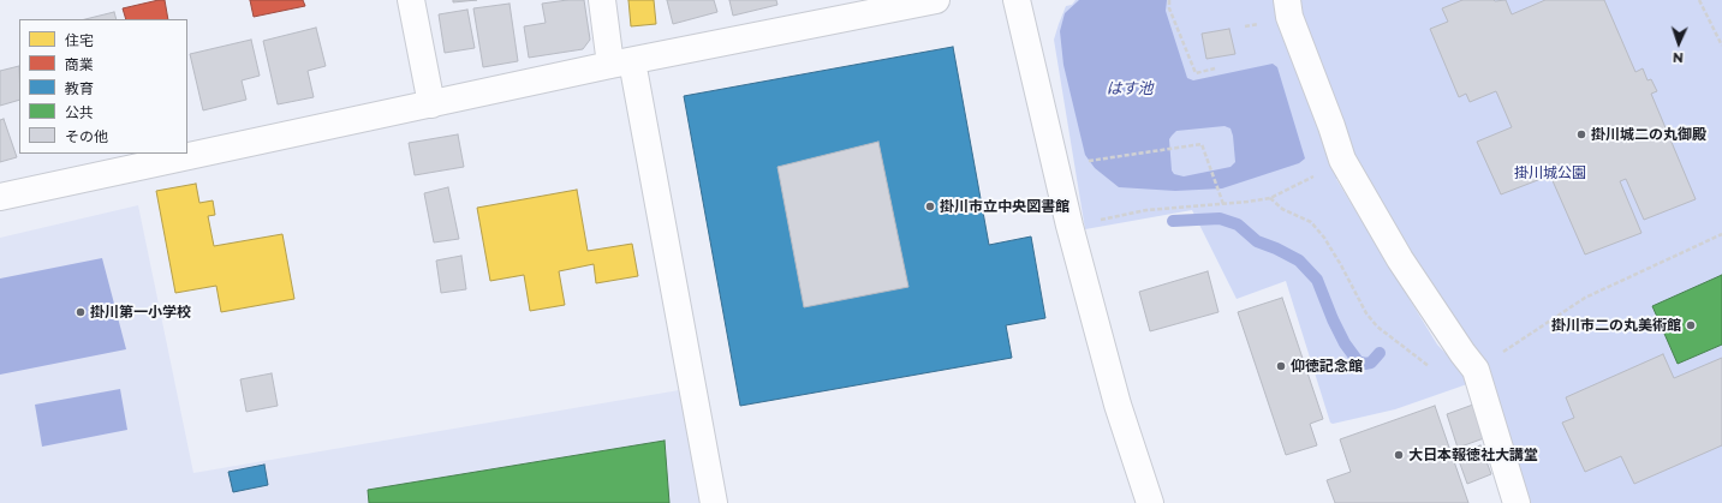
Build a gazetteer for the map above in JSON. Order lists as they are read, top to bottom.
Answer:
{
  "water": ["はす池"],
  "parks": ["掛川城公園"],
  "places": [
    "掛川城二の丸御殿",
    "掛川市立中央図書館",
    "掛川第一小学校",
    "掛川市二の丸美術館",
    "仰徳記念館",
    "大日本報徳社大講堂"
  ],
  "legend": [
    "住宅",
    "商業",
    "教育",
    "公共",
    "その他"
  ],
  "north": "bottom"
}
